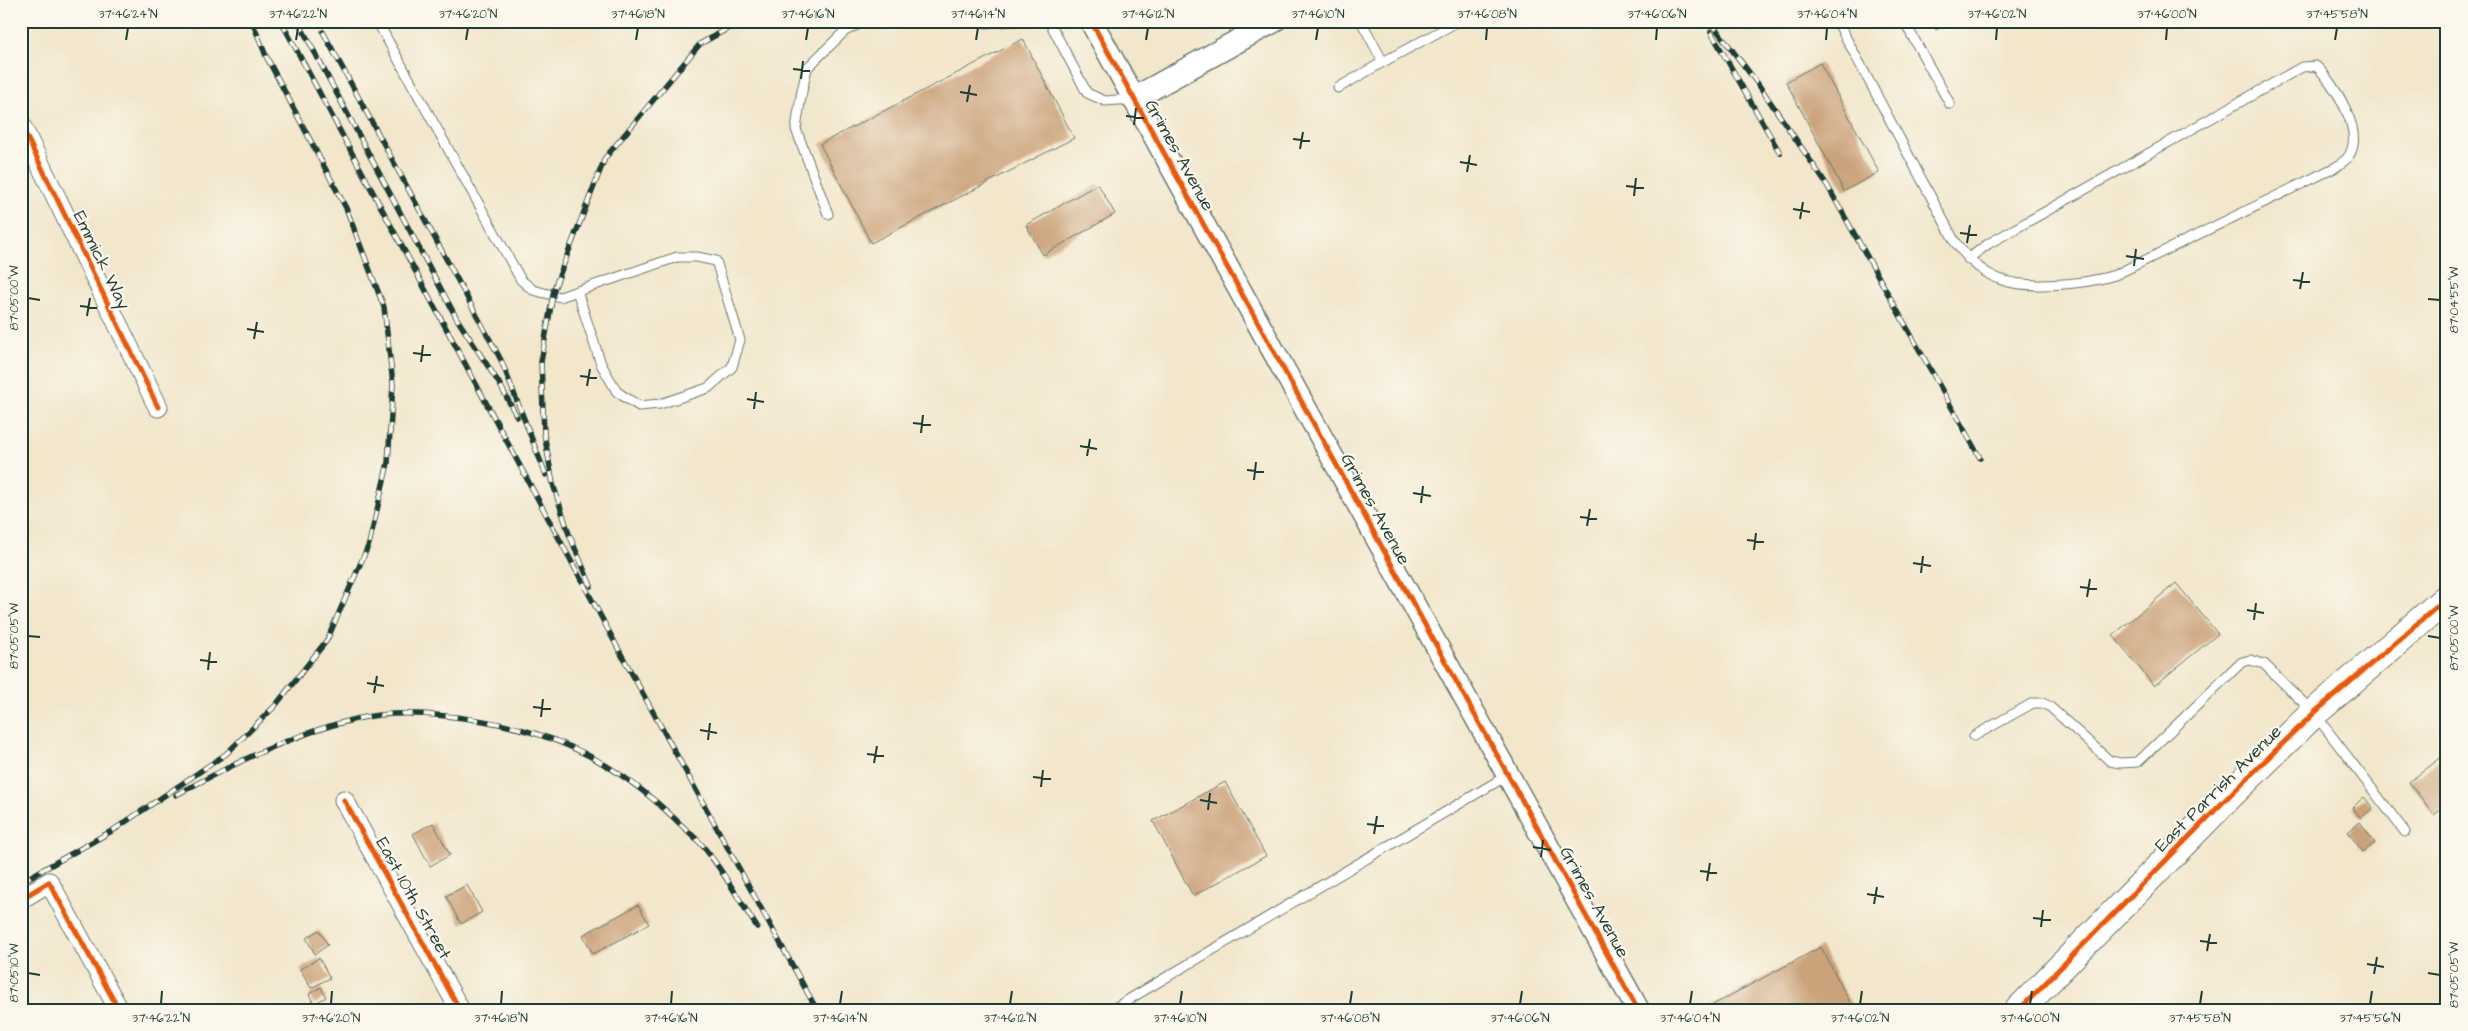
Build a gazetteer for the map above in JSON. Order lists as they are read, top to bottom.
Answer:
{
  "streets": {
    "main road": ["East Parrish Avenue"],
    "street": ["Grimes Avenue", "Emmick Way", "East 10th Street"]
  },
  "coordinates": [
    "37°46'24\"N",
    "37°46'22\"N",
    "37°46'20\"N",
    "37°46'18\"N",
    "37°46'16\"N",
    "37°46'14\"N",
    "37°46'12\"N",
    "37°46'10\"N",
    "37°46'08\"N",
    "37°46'06\"N",
    "37°46'04\"N",
    "37°46'02\"N",
    "37°46'00\"N",
    "37°45'58\"N",
    "87°05'00\"W",
    "87°04'55\"W",
    "87°05'05\"W",
    "87°05'10\"W",
    "37°45'56\"N"
  ]
}
